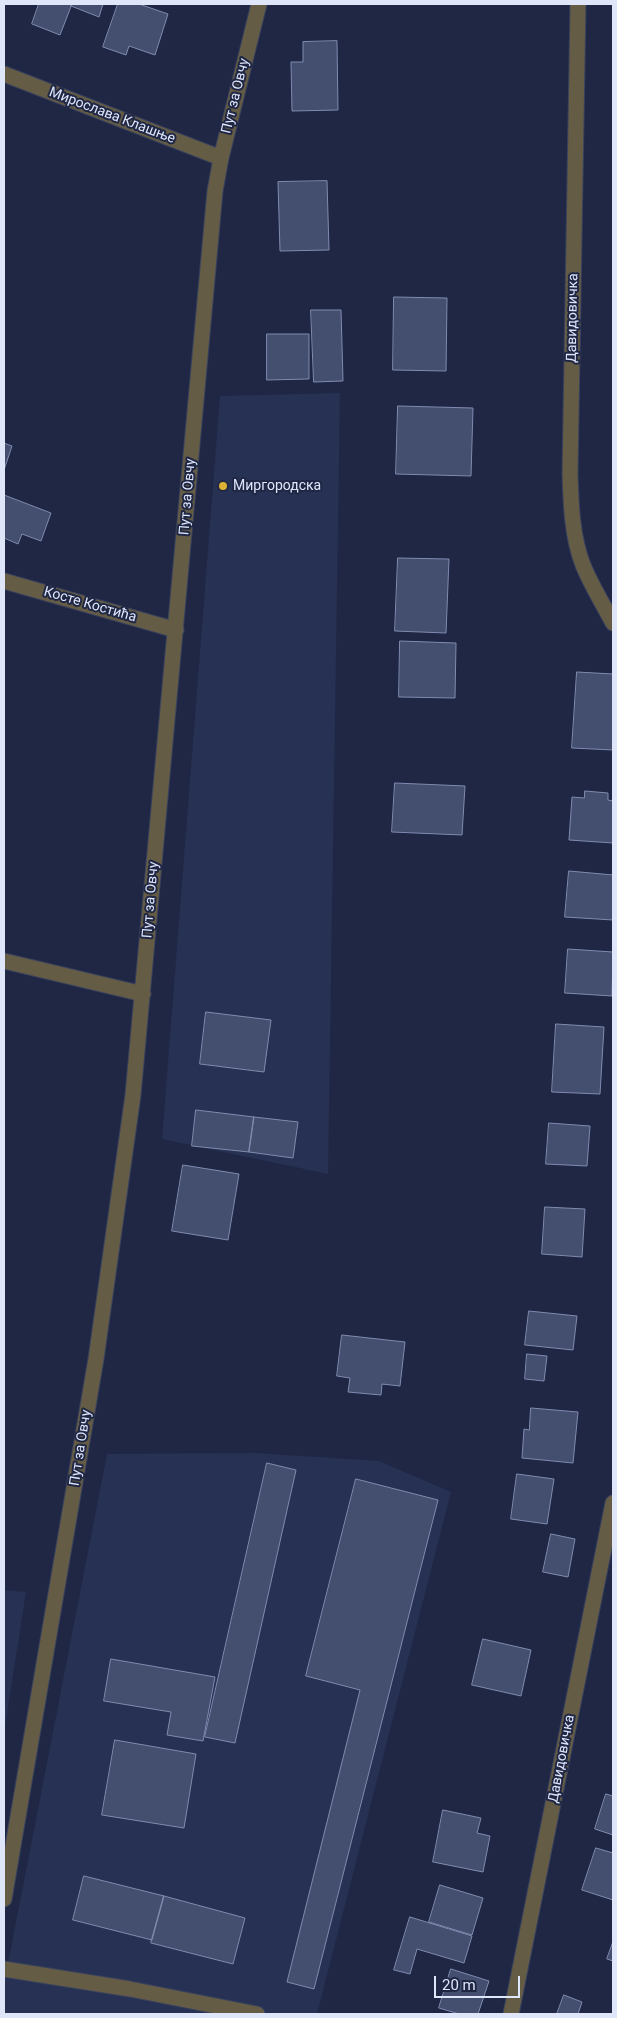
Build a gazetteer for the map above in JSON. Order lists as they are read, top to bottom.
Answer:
{
  "streets": {
    "street": [
      "Пут за Овчу",
      "Мирослава Клашње",
      "Давидовичка",
      "Косте Костића"
    ]
  },
  "crossings": [
    ["Пут за Овчу", "Мирослава Клашње"],
    ["Пут за Овчу", "Косте Костића"]
  ],
  "places": ["Миргородска"],
  "scale_bar": "20 m"
}
